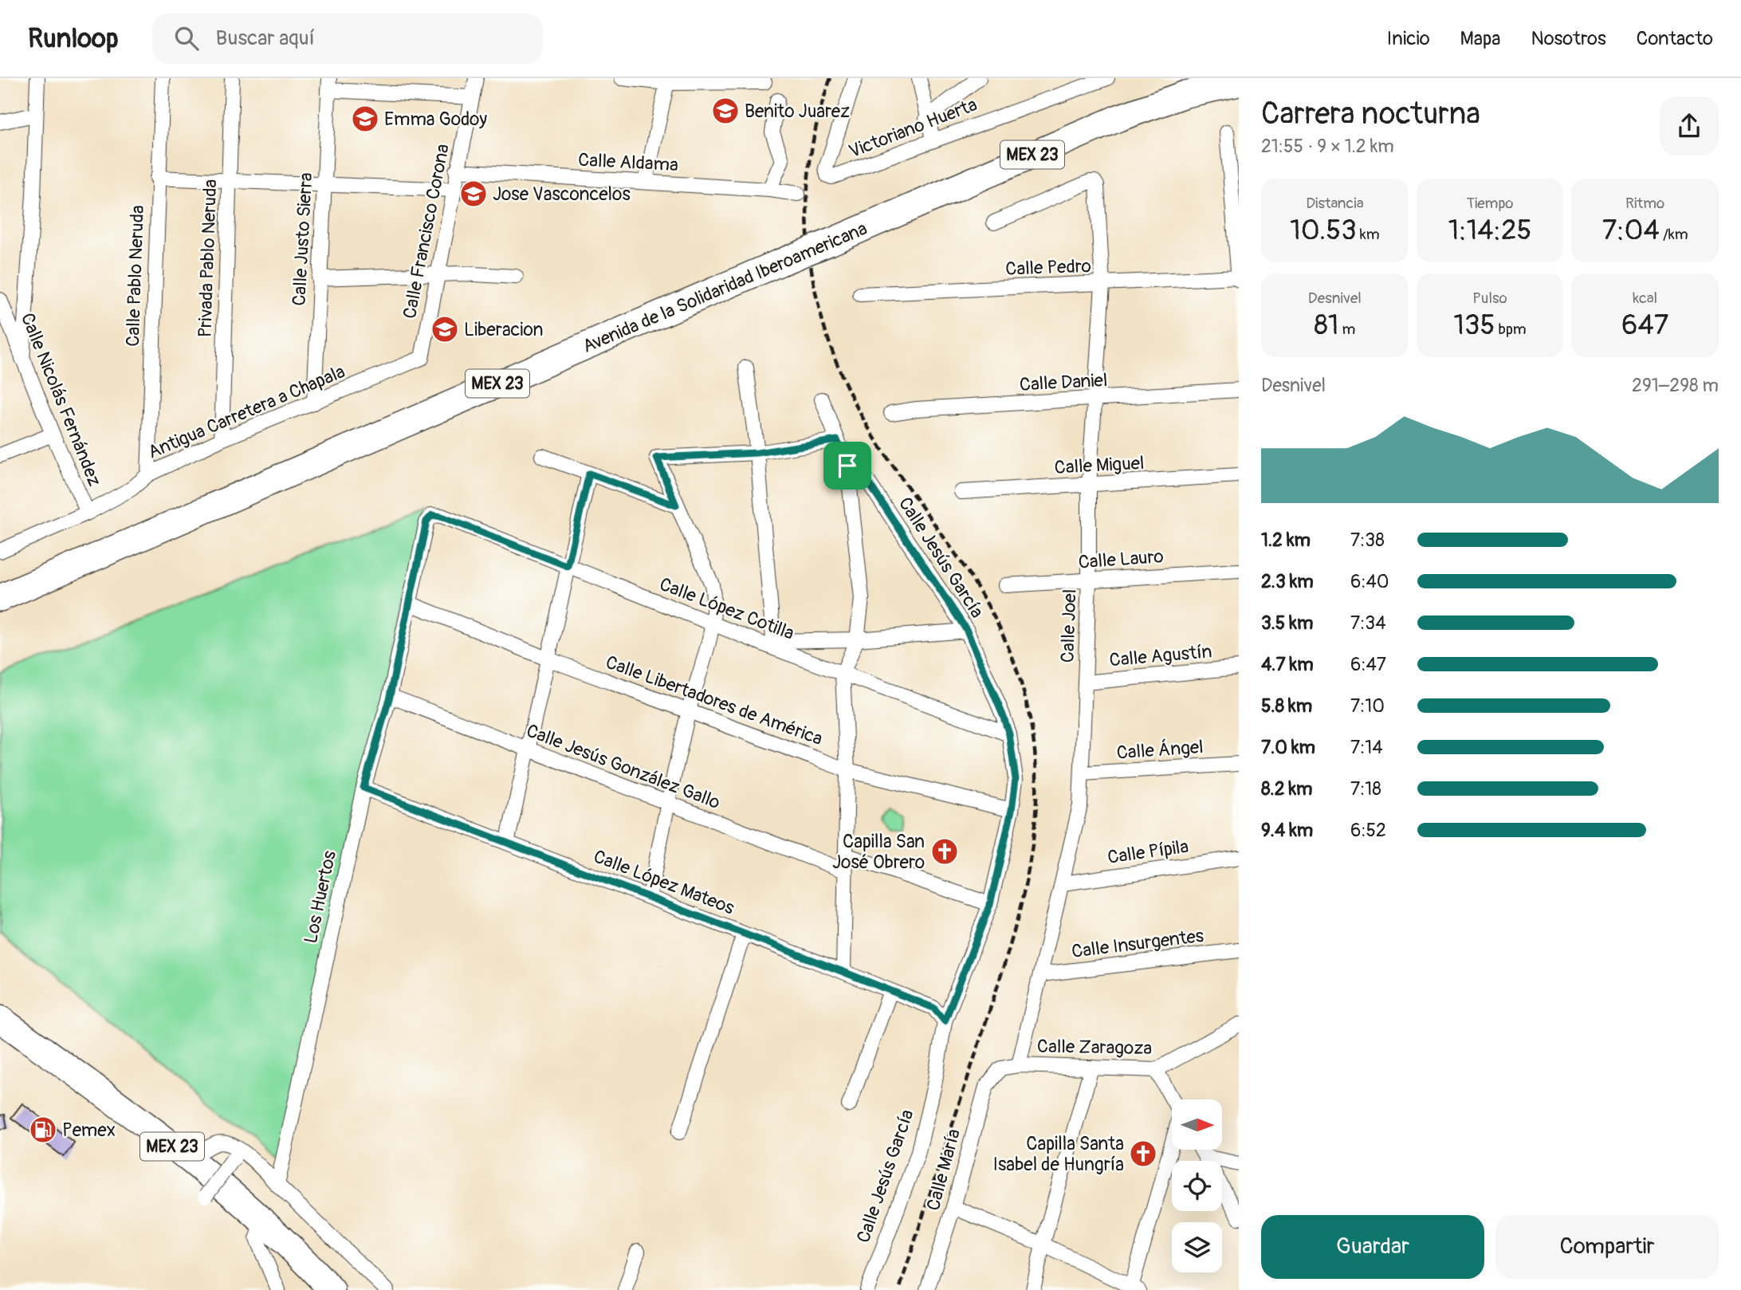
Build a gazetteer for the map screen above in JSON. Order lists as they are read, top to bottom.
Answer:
{
  "streets": {
    "highway": ["MEX 23", "Avenida de la Solidaridad Iberoamericana"],
    "street": [
      "Victoriano Huerta",
      "Calle Aldama",
      "Calle Francisco Corona",
      "Calle Justo Sierra",
      "Privada Pablo Neruda",
      "Calle Pedro",
      "Calle Pablo Neruda",
      "Calle Daniel",
      "Calle Nicolás Fernández",
      "Antigua Carretera a Chapala",
      "Calle Miguel",
      "Calle Jesús García",
      "Calle Lauro",
      "Calle López Cotilla",
      "Calle Joel",
      "Calle Agustín",
      "Calle Libertadores de América",
      "Calle Ángel",
      "Calle Jesús González Gallo",
      "Calle Pípila",
      "Calle López Mateos",
      "Los Huertos",
      "Calle Insurgentes",
      "Calle Zaragoza",
      "Calle María"
    ]
  },
  "crossings": [
    ["Calle Aldama", "Calle Francisco Corona"],
    ["Calle Francisco Corona", "Antigua Carretera a Chapala"],
    ["Calle Justo Sierra", "Antigua Carretera a Chapala"],
    ["Privada Pablo Neruda", "Antigua Carretera a Chapala"],
    ["Calle Pedro", "Calle Joel"],
    ["Calle Pablo Neruda", "Antigua Carretera a Chapala"],
    ["Calle Daniel", "Calle Joel"],
    ["Calle Nicolás Fernández", "Antigua Carretera a Chapala"],
    ["Calle Miguel", "Calle Joel"],
    ["Calle Jesús García", "Calle López Cotilla"],
    ["Calle Jesús García", "Calle Libertadores de América"],
    ["Calle Jesús García", "Calle López Mateos"],
    ["Calle Lauro", "Calle Joel"],
    ["Calle López Cotilla", "Los Huertos"],
    ["Calle Joel", "Calle Agustín"],
    ["Calle Joel", "Calle Ángel"],
    ["Calle Joel", "Calle Pípila"],
    ["Calle Joel", "Calle Insurgentes"],
    ["Calle Joel", "Calle Zaragoza"],
    ["Calle Joel", "Calle María"],
    ["Calle Libertadores de América", "Los Huertos"],
    ["Calle Jesús González Gallo", "Los Huertos"],
    ["Calle López Mateos", "Los Huertos"],
    ["Calle Zaragoza", "Calle María"]
  ],
  "places": {
    "school or university": [
      "Benito Juarez",
      "Emma Godoy",
      "Jose Vasconcelos",
      "Liberacion"
    ],
    "church": ["Capilla San José Obrero", "Capilla Santa Isabel de Hungría"],
    "fuel station": ["Pemex"]
  },
  "north": "right",
  "page": {
    "header": "Runloop",
    "search": "Buscar aquí",
    "nav": [
      "Inicio",
      "Mapa",
      "Nosotros",
      "Contacto"
    ],
    "heading": ["Carrera nocturna", "21:55 · 9 × 1.2 km"],
    "stats": [
      ["Distancia", "10.53 km"],
      ["Tiempo", "1:14:25"],
      ["Ritmo", "7:04 /km"],
      ["Desnivel", "81 m"],
      ["Pulso", "135 bpm"],
      ["kcal", "647"]
    ],
    "chart": ["Desnivel", "291–298 m"],
    "list": [
      {
        "name": "1.2 km",
        "note": "7:38"
      },
      {
        "name": "2.3 km",
        "note": "6:40"
      },
      {
        "name": "3.5 km",
        "note": "7:34"
      },
      {
        "name": "4.7 km",
        "note": "6:47"
      },
      {
        "name": "5.8 km",
        "note": "7:10"
      },
      {
        "name": "7.0 km",
        "note": "7:14"
      },
      {
        "name": "8.2 km",
        "note": "7:18"
      },
      {
        "name": "9.4 km",
        "note": "6:52"
      }
    ],
    "buttons": ["Guardar", "Compartir"]
  }
}
